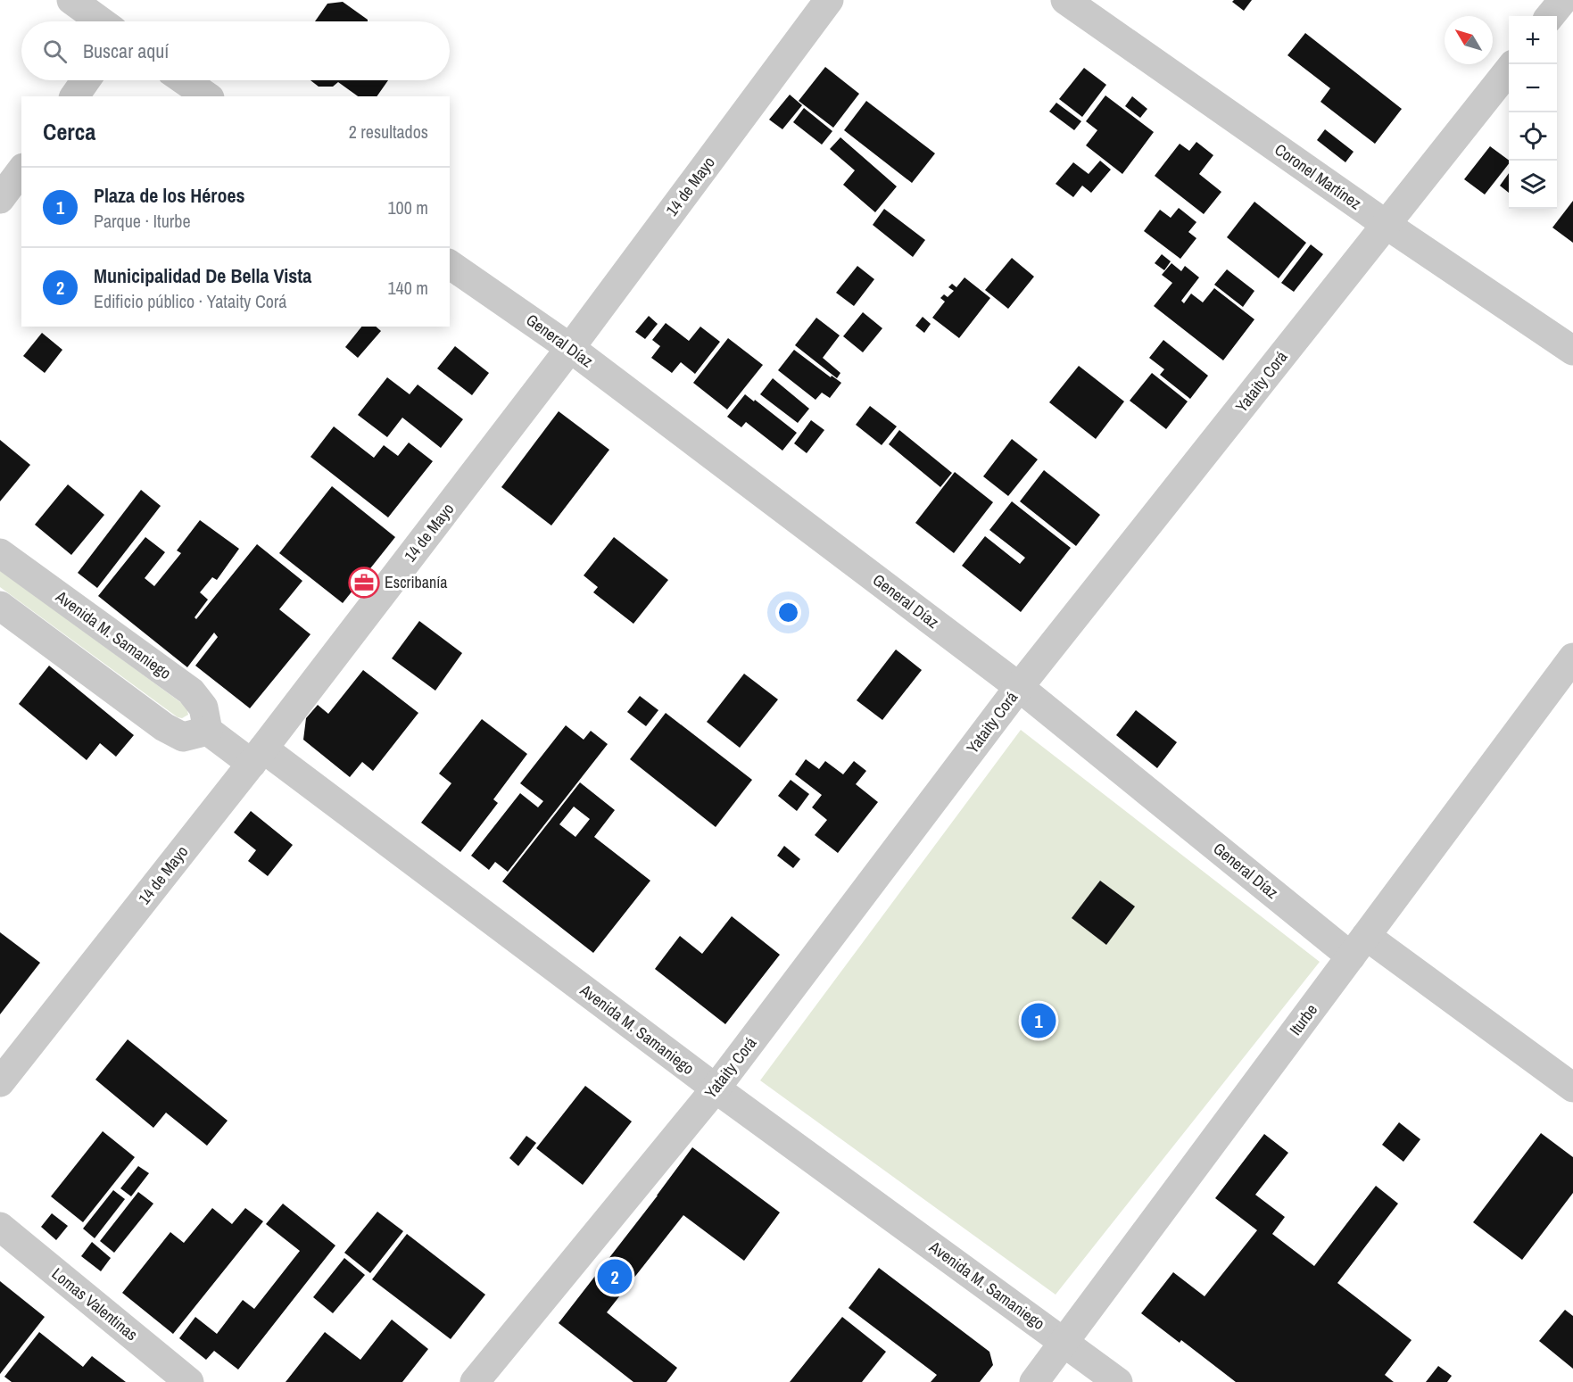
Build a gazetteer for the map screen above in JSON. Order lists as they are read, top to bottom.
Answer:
{
  "streets": {
    "street": [
      "Coronel Martínez",
      "14 de Mayo",
      "General Díaz",
      "Yataity Corá",
      "Avenida M. Samaniego",
      "Iturbe",
      "Lomas Valentinas"
    ]
  },
  "crossings": [
    ["Coronel Martínez", "Yataity Corá"],
    ["14 de Mayo", "General Díaz"],
    ["14 de Mayo", "Avenida M. Samaniego"],
    ["General Díaz", "Yataity Corá"],
    ["General Díaz", "Iturbe"],
    ["Yataity Corá", "Avenida M. Samaniego"],
    ["Avenida M. Samaniego", "Iturbe"]
  ],
  "places": {
    "office": ["Escribanía"]
  },
  "north": "top left",
  "page": {
    "map_buttons": ["+", "−"],
    "search": "Buscar aquí",
    "heading": ["Cerca", "2 resultados"],
    "list": [
      {
        "mark": "1",
        "name": "Plaza de los Héroes",
        "note": "Parque · Iturbe",
        "value": "100 m"
      },
      {
        "mark": "2",
        "name": "Municipalidad De Bella Vista",
        "note": "Edificio público · Yataity Corá",
        "value": "140 m"
      }
    ],
    "pins": ["1", "2"]
  }
}
